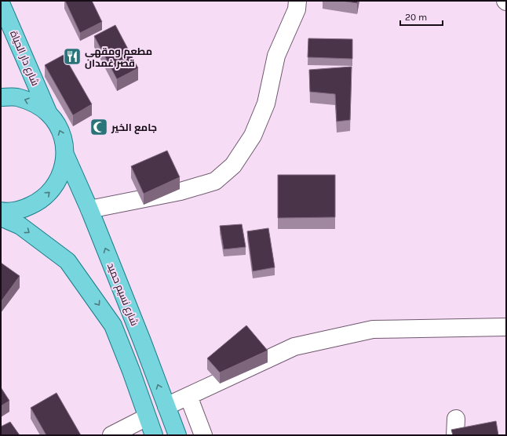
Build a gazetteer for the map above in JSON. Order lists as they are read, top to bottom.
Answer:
{
  "streets": {
    "main road": ["شارع دار الحياة", "شارع نسيم حميد"]
  },
  "places": {
    "restaurant": ["مطعم ومقهى قصر غمدان"],
    "mosque": ["جامع الخير"]
  },
  "scale_bar": "20 m"
}
